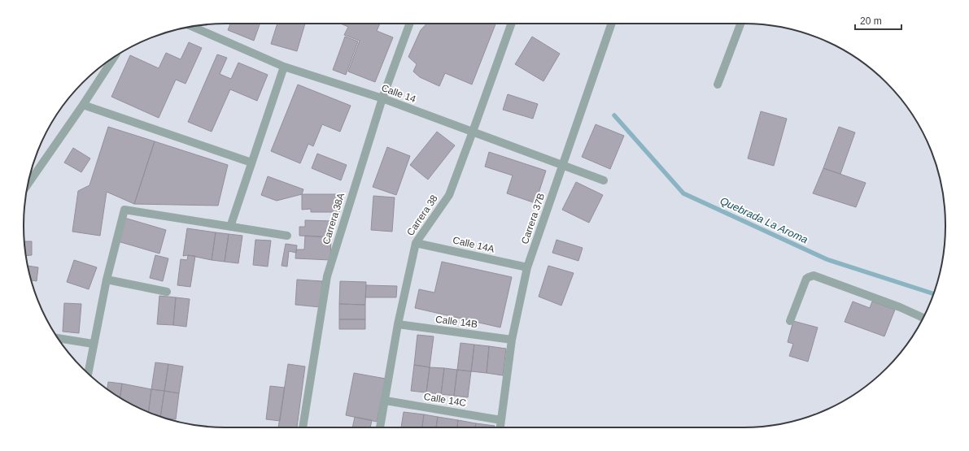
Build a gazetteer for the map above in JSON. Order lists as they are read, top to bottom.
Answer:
{
  "streets": {
    "street": [
      "Calle 14",
      "Carrera 38",
      "Carrera 38A",
      "Carrera 37B",
      "Calle 14A",
      "Calle 14B",
      "Calle 14C"
    ]
  },
  "crossings": [
    ["Calle 14", "Carrera 38"],
    ["Calle 14", "Carrera 38A"],
    ["Calle 14", "Carrera 37B"],
    ["Carrera 38", "Calle 14A"],
    ["Carrera 38", "Calle 14B"],
    ["Carrera 38", "Calle 14C"],
    ["Carrera 37B", "Calle 14A"],
    ["Carrera 37B", "Calle 14B"],
    ["Carrera 37B", "Calle 14C"]
  ],
  "water": ["Quebrada La Aroma"],
  "scale_bar": "20 m"
}
